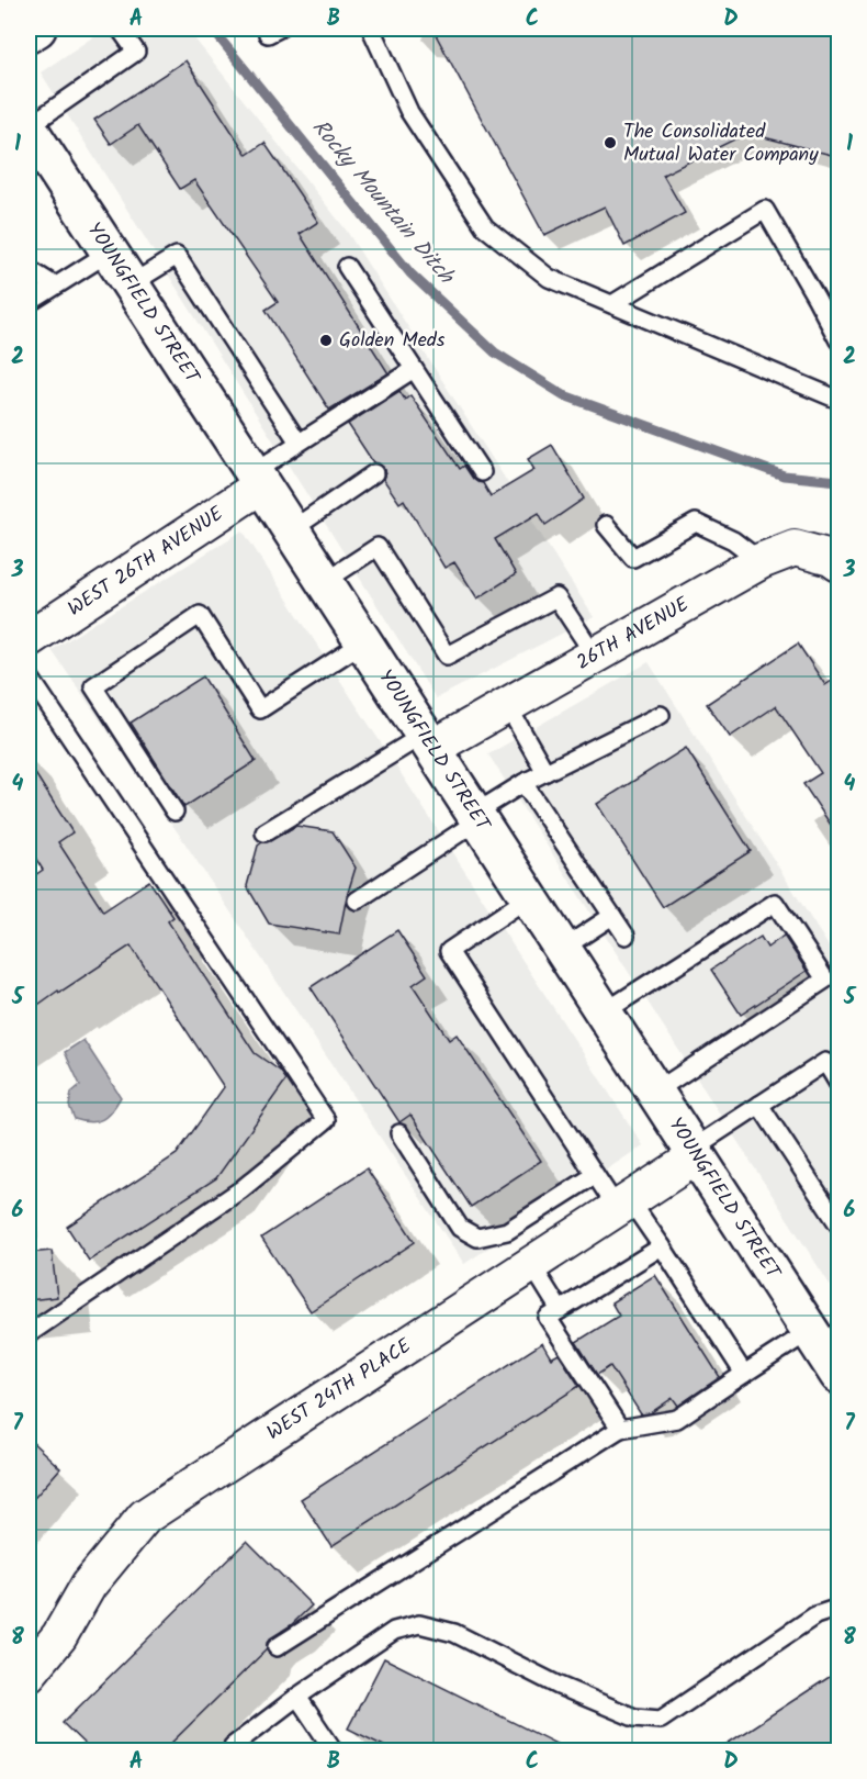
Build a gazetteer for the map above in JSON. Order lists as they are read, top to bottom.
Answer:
{
  "streets": {
    "street": [
      "YOUNGFIELD STREET",
      "WEST 26TH AVENUE",
      "26TH AVENUE",
      "WEST 24TH PLACE"
    ]
  },
  "crossings": [
    ["YOUNGFIELD STREET", "WEST 26TH AVENUE"],
    ["YOUNGFIELD STREET", "26TH AVENUE"],
    ["YOUNGFIELD STREET", "WEST 24TH PLACE"]
  ],
  "water": ["Rocky Mountain Ditch"],
  "places": ["The Consolidated Mutual Water Company", "Golden Meds"],
  "grid": {
    "columns": [
      "A",
      "B",
      "C",
      "D"
    ],
    "rows": [
      "1",
      "2",
      "3",
      "4",
      "5",
      "6",
      "7",
      "8"
    ]
  }
}
